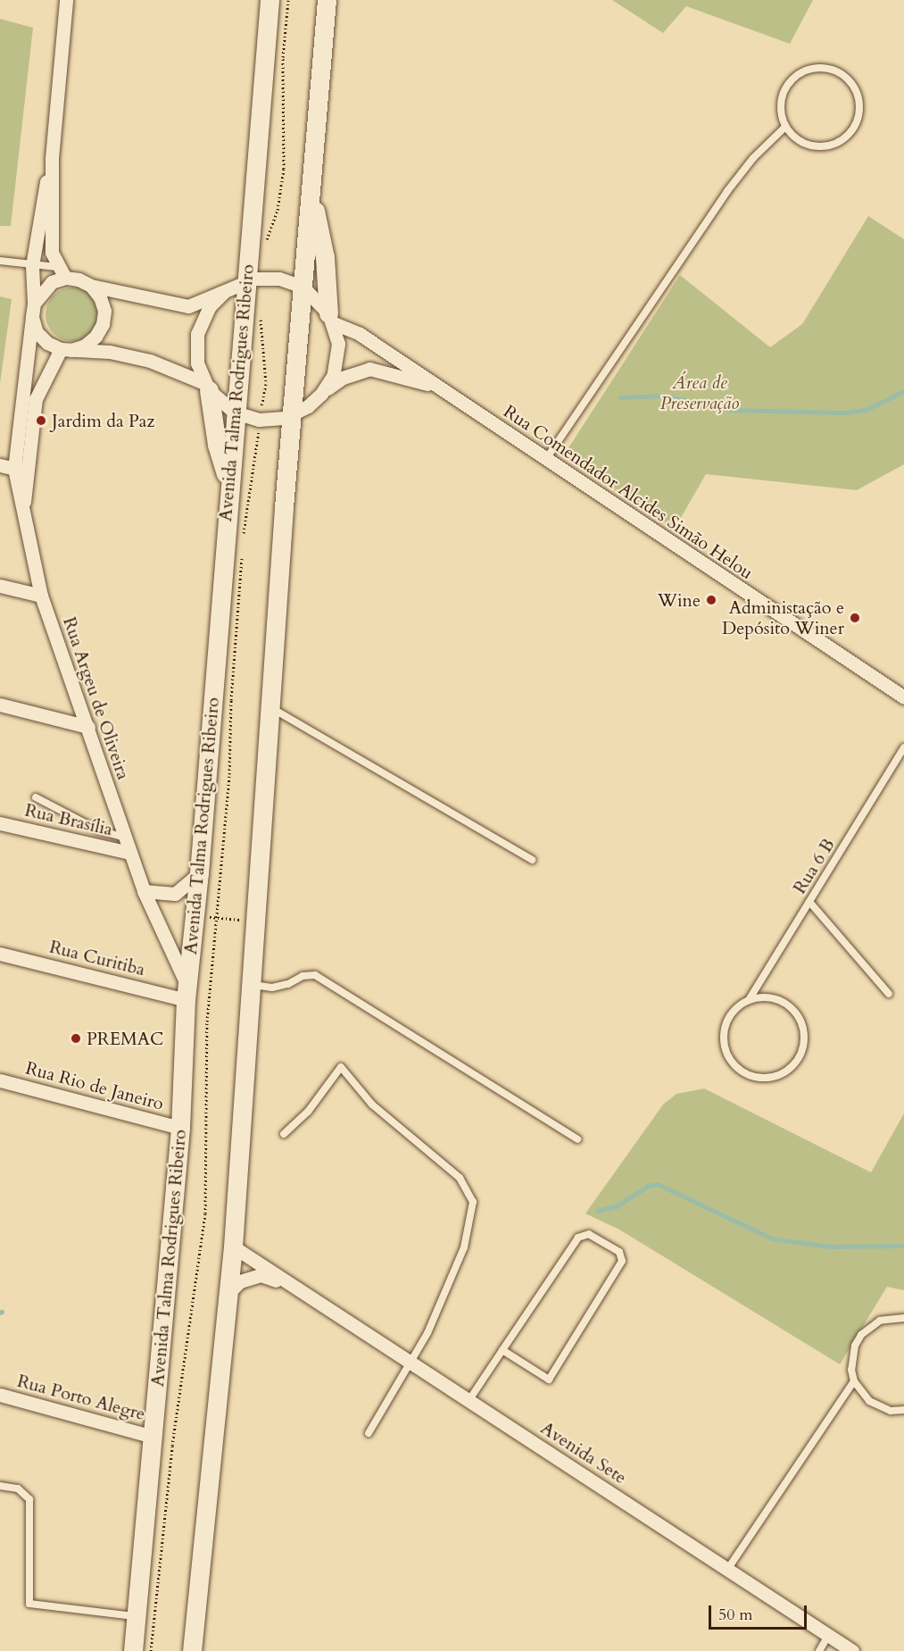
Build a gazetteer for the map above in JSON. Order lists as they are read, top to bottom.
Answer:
{
  "streets": {
    "main road": ["Avenida Talma Rodrigues Ribeiro"],
    "street": [
      "Rua Comendador Alcides Simão Helou",
      "Rua Argeu de Oliveira",
      "Rua Brasília",
      "Rua Curitiba",
      "Rua Rio de Janeiro",
      "Rua Porto Alegre",
      "Avenida Sete"
    ],
    "lane": ["Rua 6 B"]
  },
  "crossings": [
    ["Avenida Talma Rodrigues Ribeiro", "Rua Argeu de Oliveira"],
    ["Avenida Talma Rodrigues Ribeiro", "Rua Curitiba"],
    ["Avenida Talma Rodrigues Ribeiro", "Rua Rio de Janeiro"],
    ["Avenida Talma Rodrigues Ribeiro", "Rua Porto Alegre"],
    ["Rua Argeu de Oliveira", "Rua Brasília"],
    ["Rua Argeu de Oliveira", "Rua Curitiba"]
  ],
  "parks": ["Área de Preservação"],
  "places": [
    "Jardim da Paz",
    "Wine",
    "Administação e Depósito Winer",
    "PREMAC"
  ],
  "scale_bar": "50 m"
}
